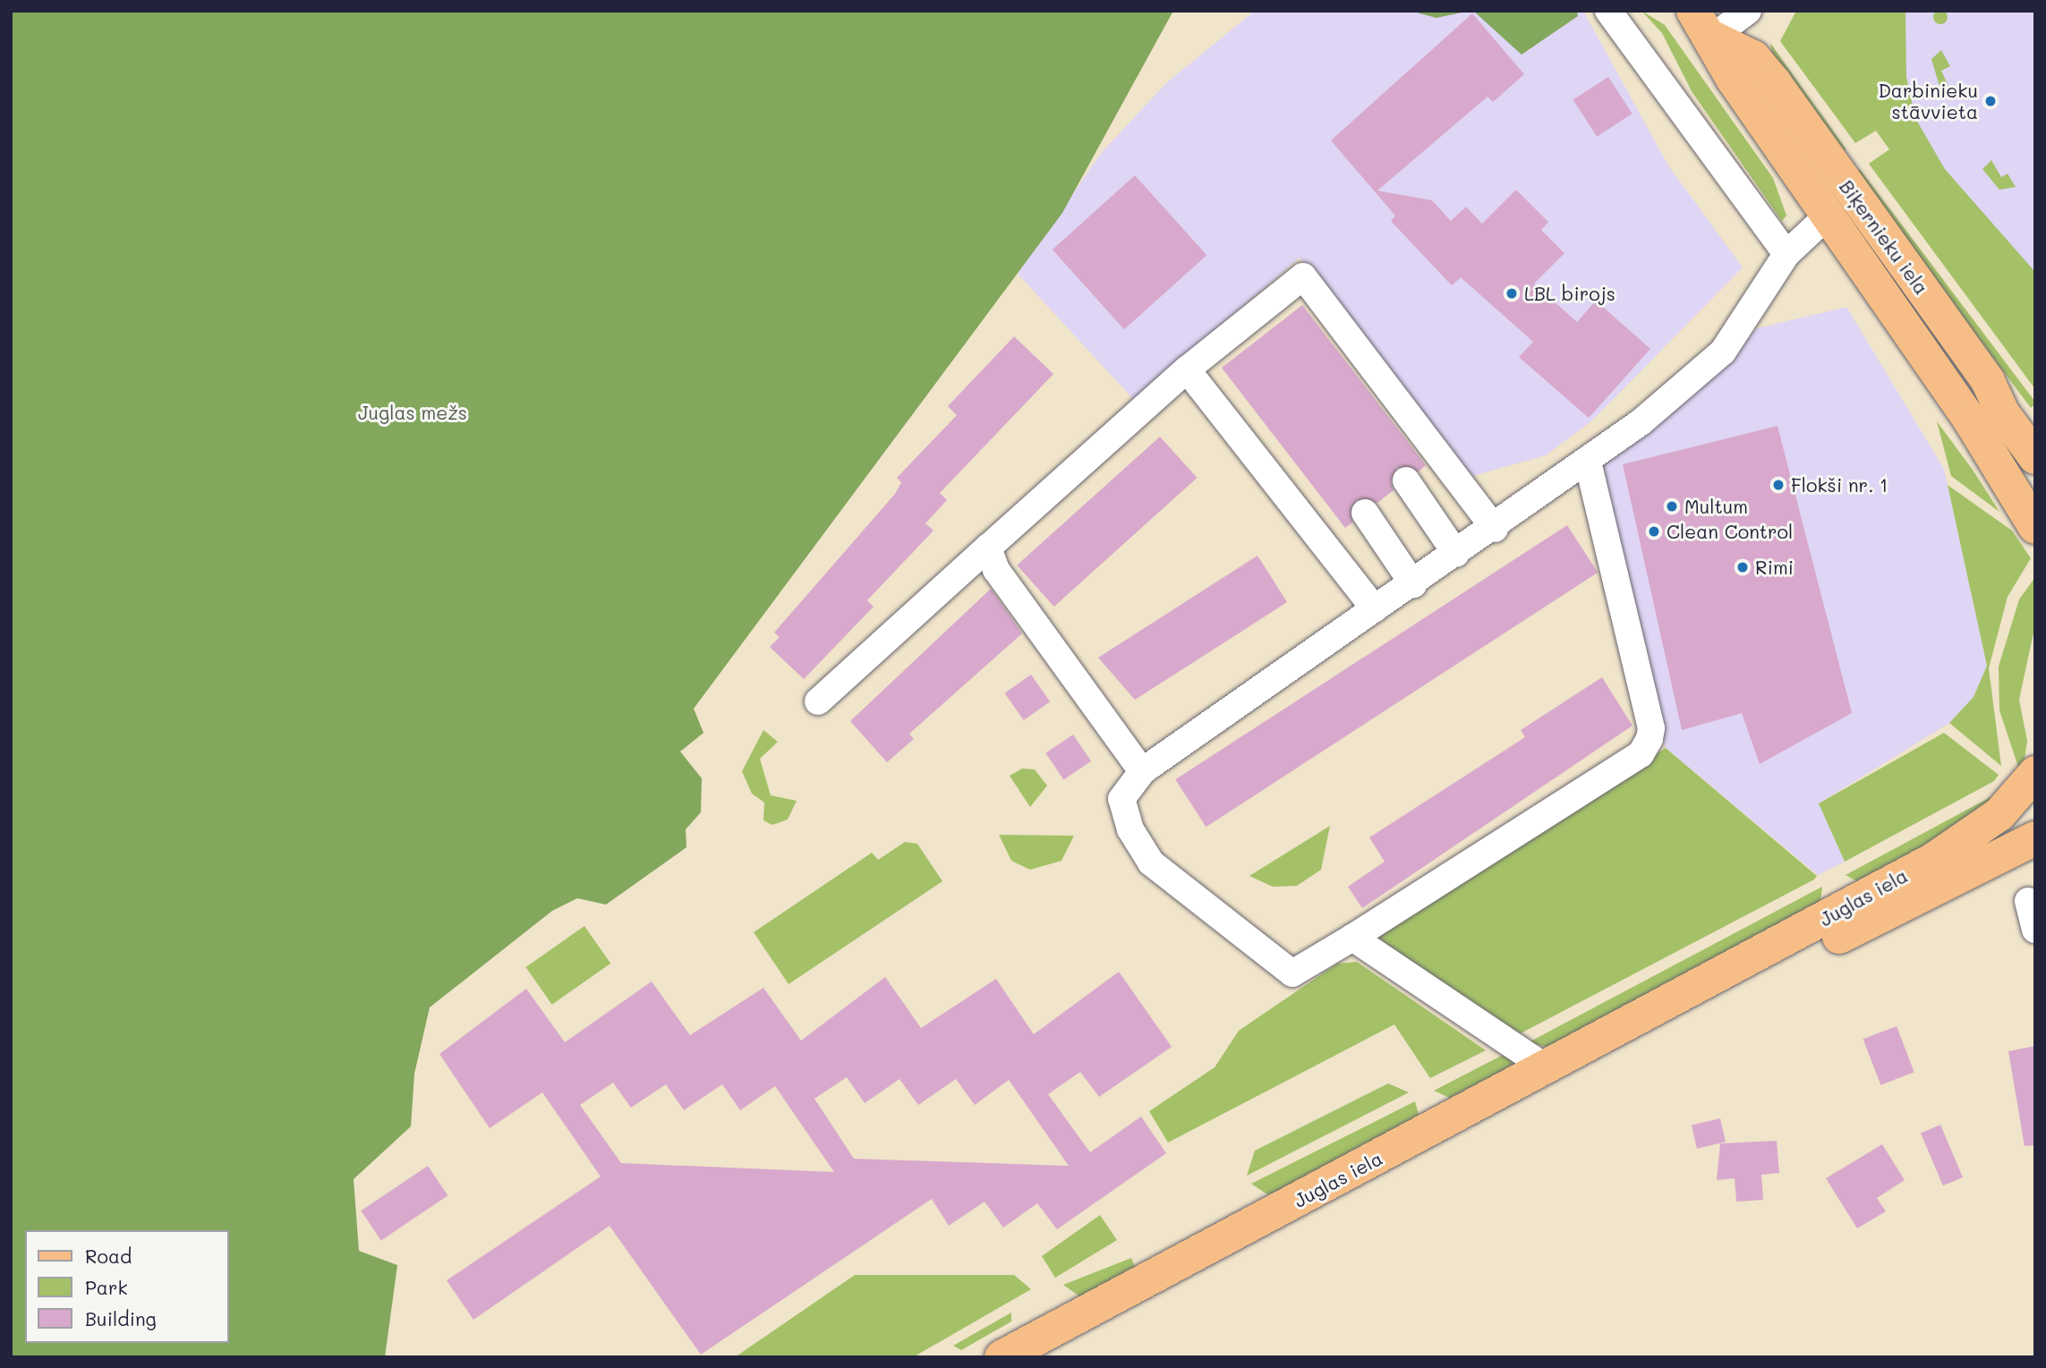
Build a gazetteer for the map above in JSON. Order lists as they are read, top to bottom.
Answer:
{
  "streets": {
    "main road": ["Biķernieku iela", "Juglas iela"]
  },
  "parks": ["Juglas mežs"],
  "places": [
    "Darbinieku stāvvieta",
    "LBL birojs",
    "Flokši nr. 1",
    "Multum",
    "Clean Control",
    "Rimi"
  ],
  "legend": ["Road", "Park", "Building"]
}
